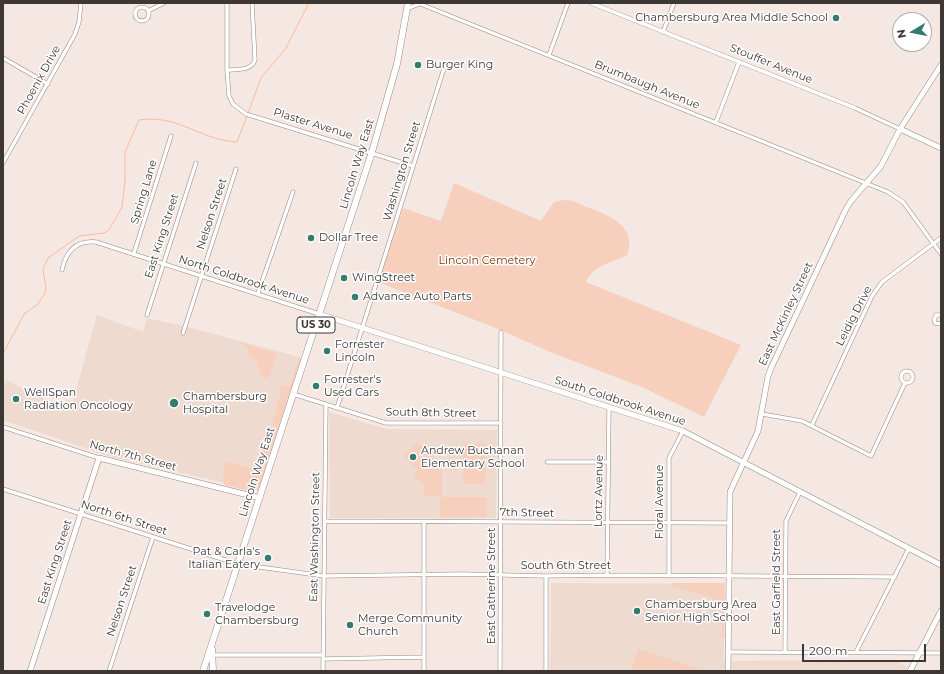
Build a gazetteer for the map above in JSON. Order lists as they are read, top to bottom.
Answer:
{
  "streets": {
    "highway": ["Lincoln Way East", "US 30"],
    "street": [
      "Stouffer Avenue",
      "Phoenix Drive",
      "Brumbaugh Avenue",
      "Plaster Avenue",
      "Washington Street",
      "Spring Lane",
      "Nelson Street",
      "East King Street",
      "North Coldbrook Avenue",
      "East McKinley Street",
      "Leidig Drive",
      "South Coldbrook Avenue",
      "South 8th Street",
      "North 7th Street",
      "Lortz Avenue",
      "Floral Avenue",
      "7th Street",
      "North 6th Street",
      "East Washington Street",
      "South 6th Street",
      "East Garfield Street",
      "East Catherine Street"
    ]
  },
  "crossings": [
    ["Stouffer Avenue", "East McKinley Street"],
    ["Brumbaugh Avenue", "Lincoln Way East"],
    ["Brumbaugh Avenue", "East McKinley Street"],
    ["Brumbaugh Avenue", "Leidig Drive"],
    ["Plaster Avenue", "Lincoln Way East"],
    ["Plaster Avenue", "Washington Street"],
    ["Lincoln Way East", "North Coldbrook Avenue"],
    ["Lincoln Way East", "US 30"],
    ["Lincoln Way East", "South Coldbrook Avenue"],
    ["Lincoln Way East", "South 8th Street"],
    ["Lincoln Way East", "North 7th Street"],
    ["Lincoln Way East", "North 6th Street"],
    ["Lincoln Way East", "South 6th Street"],
    ["Washington Street", "South Coldbrook Avenue"],
    ["Washington Street", "South 8th Street"],
    ["Spring Lane", "North Coldbrook Avenue"],
    ["Nelson Street", "North Coldbrook Avenue"],
    ["Nelson Street", "North 6th Street"],
    ["East King Street", "North Coldbrook Avenue"],
    ["East King Street", "North 7th Street"],
    ["East King Street", "North 6th Street"],
    ["North Coldbrook Avenue", "South Coldbrook Avenue"],
    ["East McKinley Street", "South Coldbrook Avenue"],
    ["East McKinley Street", "7th Street"],
    ["East McKinley Street", "South 6th Street"],
    ["South Coldbrook Avenue", "Lortz Avenue"],
    ["South Coldbrook Avenue", "Floral Avenue"],
    ["South Coldbrook Avenue", "East Garfield Street"],
    ["South Coldbrook Avenue", "East Catherine Street"],
    ["South 8th Street", "East Washington Street"],
    ["South 8th Street", "East Catherine Street"],
    ["Lortz Avenue", "7th Street"],
    ["Lortz Avenue", "South 6th Street"],
    ["Floral Avenue", "7th Street"],
    ["Floral Avenue", "South 6th Street"],
    ["7th Street", "East Washington Street"],
    ["7th Street", "East Catherine Street"],
    ["North 6th Street", "South 6th Street"],
    ["East Washington Street", "South 6th Street"],
    ["South 6th Street", "East Garfield Street"],
    ["South 6th Street", "East Catherine Street"]
  ],
  "parks": ["Lincoln Cemetery"],
  "places": [
    "Chambersburg Area Middle School",
    "Burger King",
    "Dollar Tree",
    "WingStreet",
    "Advance Auto Parts",
    "Forrester Lincoln",
    "Forrester's Used Cars",
    "WellSpan Radiation Oncology",
    "Chambersburg Hospital",
    "Andrew Buchanan Elementary School",
    "Pat & Carla's Italian Eatery",
    "Chambersburg Area Senior High School",
    "Travelodge Chambersburg",
    "Merge Community Church"
  ],
  "scale_bar": "200 m",
  "north": "left"
}
